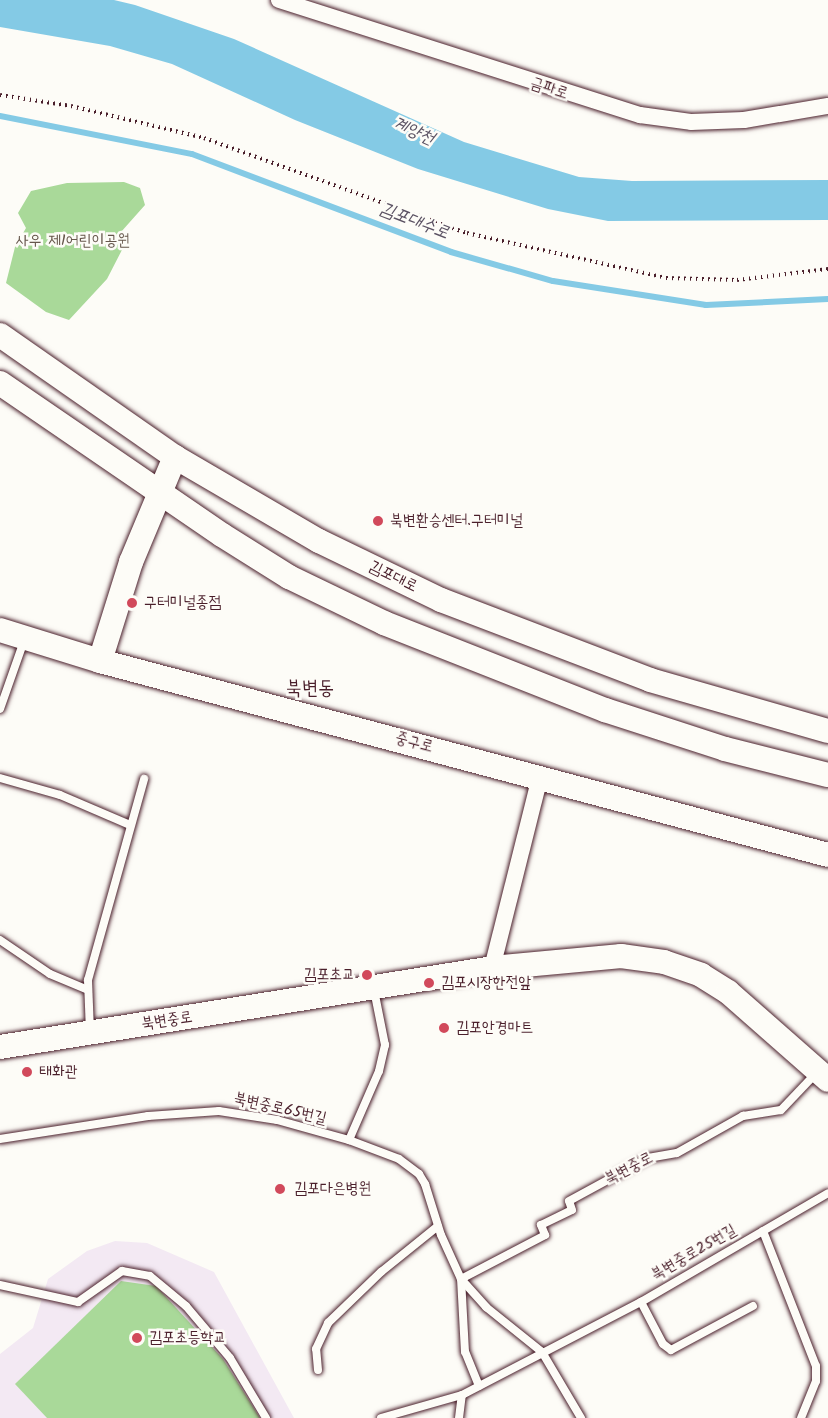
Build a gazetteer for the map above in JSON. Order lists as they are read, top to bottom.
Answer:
{
  "streets": {
    "street": [
      "금파로",
      "김포대로",
      "중구로",
      "북변중로"
    ],
    "lane": ["북변중로65번길", "북변중로25번길"]
  },
  "crossings": [
    ["북변중로", "북변중로65번길"],
    ["북변중로65번길", "북변중로25번길"]
  ],
  "districts": ["북변동"],
  "water": ["계양천", "김포대수로"],
  "parks": ["사우 제1어린이공원"],
  "places": [
    "북변환승센터.구터미널",
    "구터미널종점",
    "김포초교",
    "김포시장한전앞",
    "김포안경마트",
    "태화관",
    "김포다은병원",
    "김포초등학교"
  ]
}
